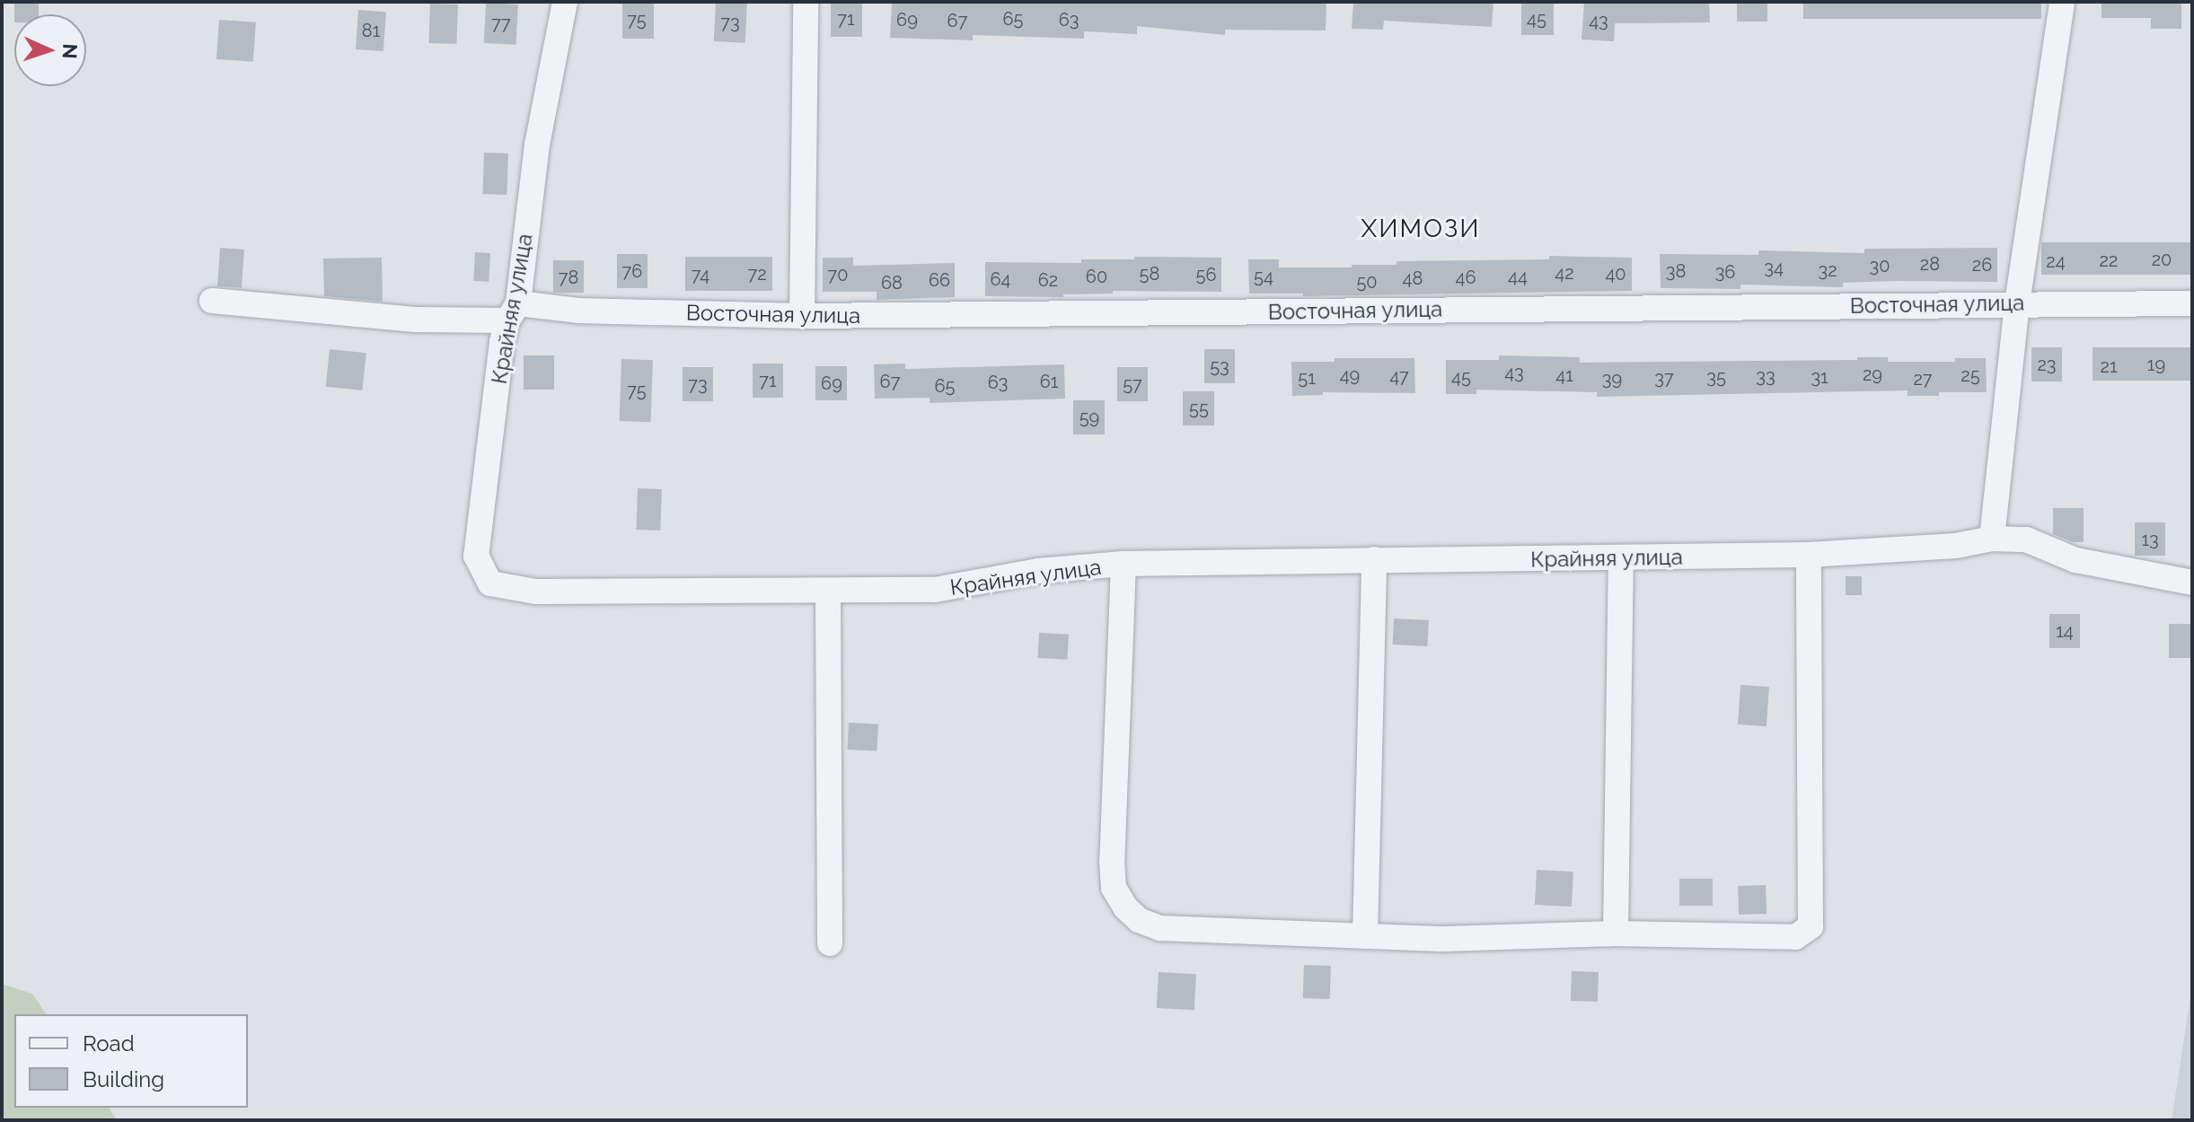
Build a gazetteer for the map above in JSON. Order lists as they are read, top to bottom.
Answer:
{
  "streets": {
    "street": ["Восточная улица", "Крайняя улица"]
  },
  "crossings": [
    ["Восточная улица", "Крайняя улица"]
  ],
  "districts": ["ХИМОЗИ"],
  "house_numbers": [
    "71",
    "65",
    "45",
    "75",
    "69",
    "63",
    "67",
    "43",
    "73",
    "77",
    "81",
    "20",
    "22",
    "24",
    "28",
    "26",
    "30",
    "34",
    "32",
    "76",
    "38",
    "36",
    "42",
    "72",
    "58",
    "40",
    "74",
    "70",
    "56",
    "60",
    "54",
    "44",
    "78",
    "46",
    "48",
    "64",
    "66",
    "62",
    "50",
    "68",
    "23",
    "19",
    "53",
    "21",
    "43",
    "29",
    "49",
    "41",
    "25",
    "47",
    "33",
    "45",
    "35",
    "31",
    "51",
    "37",
    "39",
    "27",
    "71",
    "67",
    "61",
    "63",
    "69",
    "73",
    "57",
    "65",
    "75",
    "55",
    "59",
    "13",
    "14"
  ],
  "legend": ["Road", "Building"],
  "north": "right"
}
